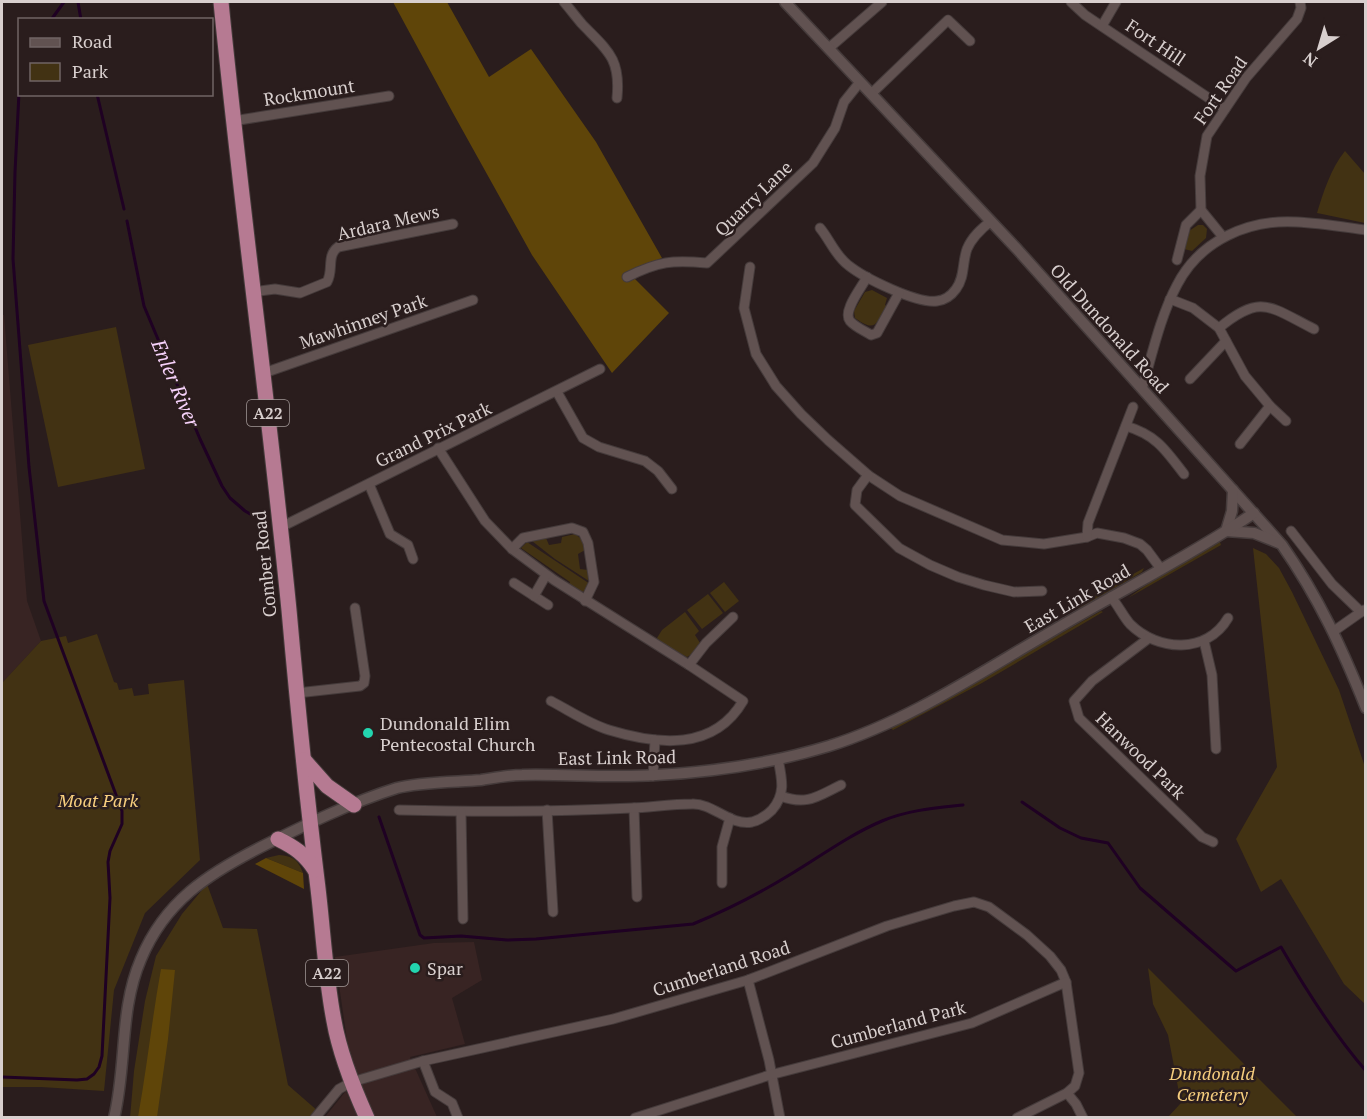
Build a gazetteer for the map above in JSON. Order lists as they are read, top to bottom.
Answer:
{
  "streets": {
    "highway": ["A22", "Comber Road"],
    "street": [
      "Fort Hill",
      "Fort Road",
      "Rockmount",
      "Quarry Lane",
      "Ardara Mews",
      "Mawhinney Park",
      "Old Dundonald Road",
      "Grand Prix Park",
      "East Link Road",
      "Hanwood Park",
      "Cumberland Road",
      "Cumberland Park"
    ]
  },
  "crossings": [
    ["Fort Hill", "Fort Road"],
    ["Rockmount", "Comber Road"],
    ["Quarry Lane", "Old Dundonald Road"],
    ["Ardara Mews", "Comber Road"],
    ["Mawhinney Park", "Comber Road"],
    ["Old Dundonald Road", "East Link Road"],
    ["Grand Prix Park", "Comber Road"],
    ["Comber Road", "East Link Road"],
    ["Comber Road", "Cumberland Road"],
    ["Cumberland Road", "Cumberland Park"]
  ],
  "water": ["Enler River"],
  "parks": ["Moat Park", "Dundonald Cemetery"],
  "places": ["Dundonald Elim Pentecostal Church", "Spar"],
  "legend": ["Road", "Park"],
  "north": "bottom left"
}
